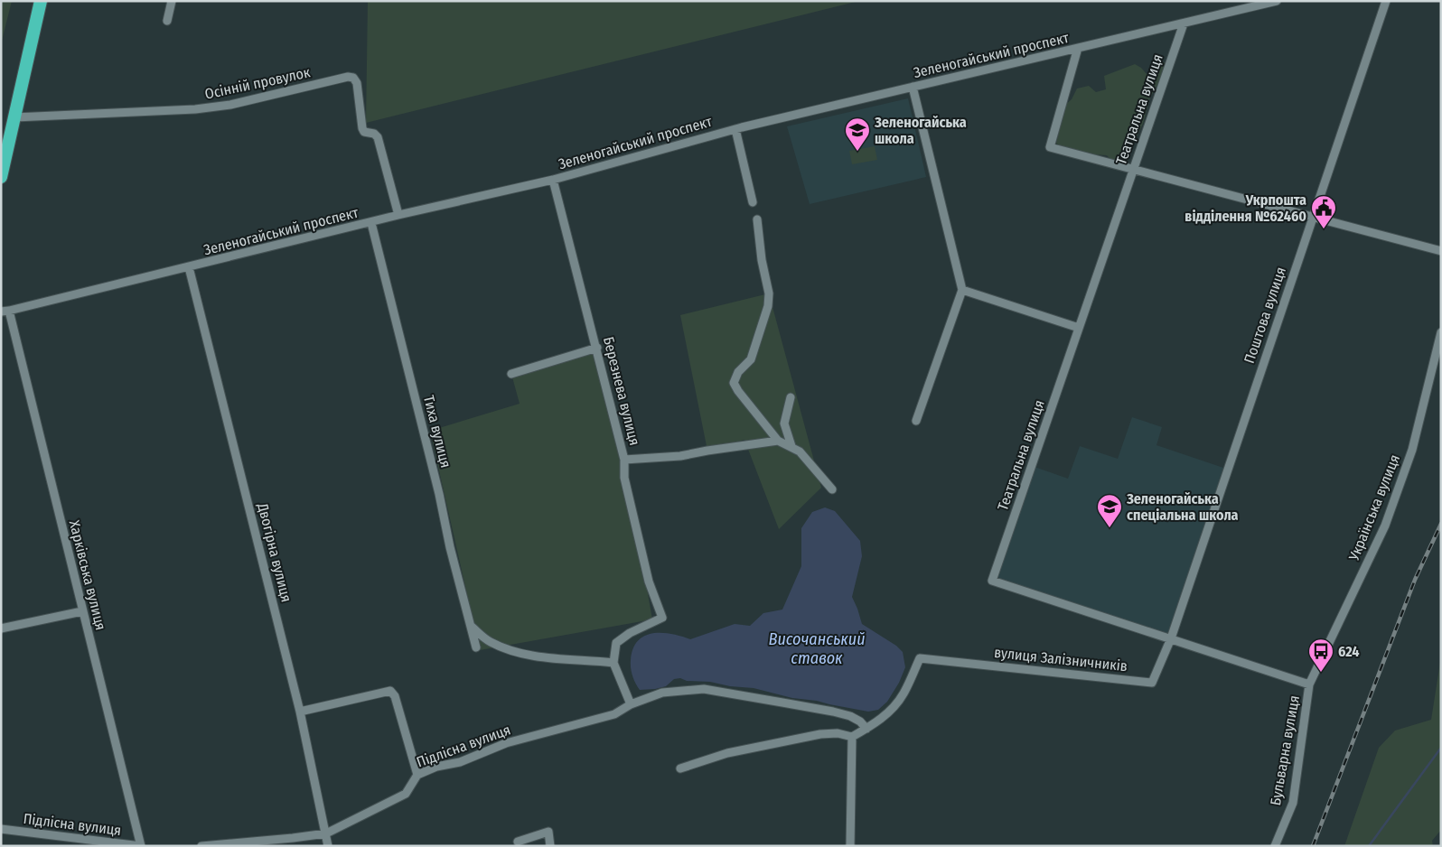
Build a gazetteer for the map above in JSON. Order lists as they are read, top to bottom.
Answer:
{
  "streets": {
    "street": [
      "Зеленогайський проспект",
      "Осінній провулок",
      "Театральна вулиця",
      "Поштова вулиця",
      "Березнева вулиця",
      "Тиха вулиця",
      "Українська вулиця",
      "Двогірна вулиця",
      "Харківська вулиця",
      "вулиця Залізничників",
      "Підлісна вулиця",
      "Бульварна вулиця"
    ]
  },
  "crossings": [
    ["Зеленогайський проспект", "Осінній провулок"],
    ["Зеленогайський проспект", "Театральна вулиця"],
    ["Зеленогайський проспект", "Березнева вулиця"],
    ["Зеленогайський проспект", "Тиха вулиця"],
    ["Зеленогайський проспект", "Двогірна вулиця"],
    ["Зеленогайський проспект", "Харківська вулиця"],
    ["Театральна вулиця", "Поштова вулиця"],
    ["Театральна вулиця", "Українська вулиця"],
    ["Театральна вулиця", "вулиця Залізничників"],
    ["Театральна вулиця", "Бульварна вулиця"],
    ["Поштова вулиця", "вулиця Залізничників"],
    ["Українська вулиця", "Бульварна вулиця"],
    ["Двогірна вулиця", "Підлісна вулиця"],
    ["Харківська вулиця", "Підлісна вулиця"],
    ["вулиця Залізничників", "Підлісна вулиця"]
  ],
  "water": ["Височанський ставок"],
  "places": {
    "school or university": ["Зеленогайська школа", "Зеленогайська спеціальна школа"],
    "public building": ["Укрпошта відділення №62460"],
    "bus stop": ["624"]
  }
}
